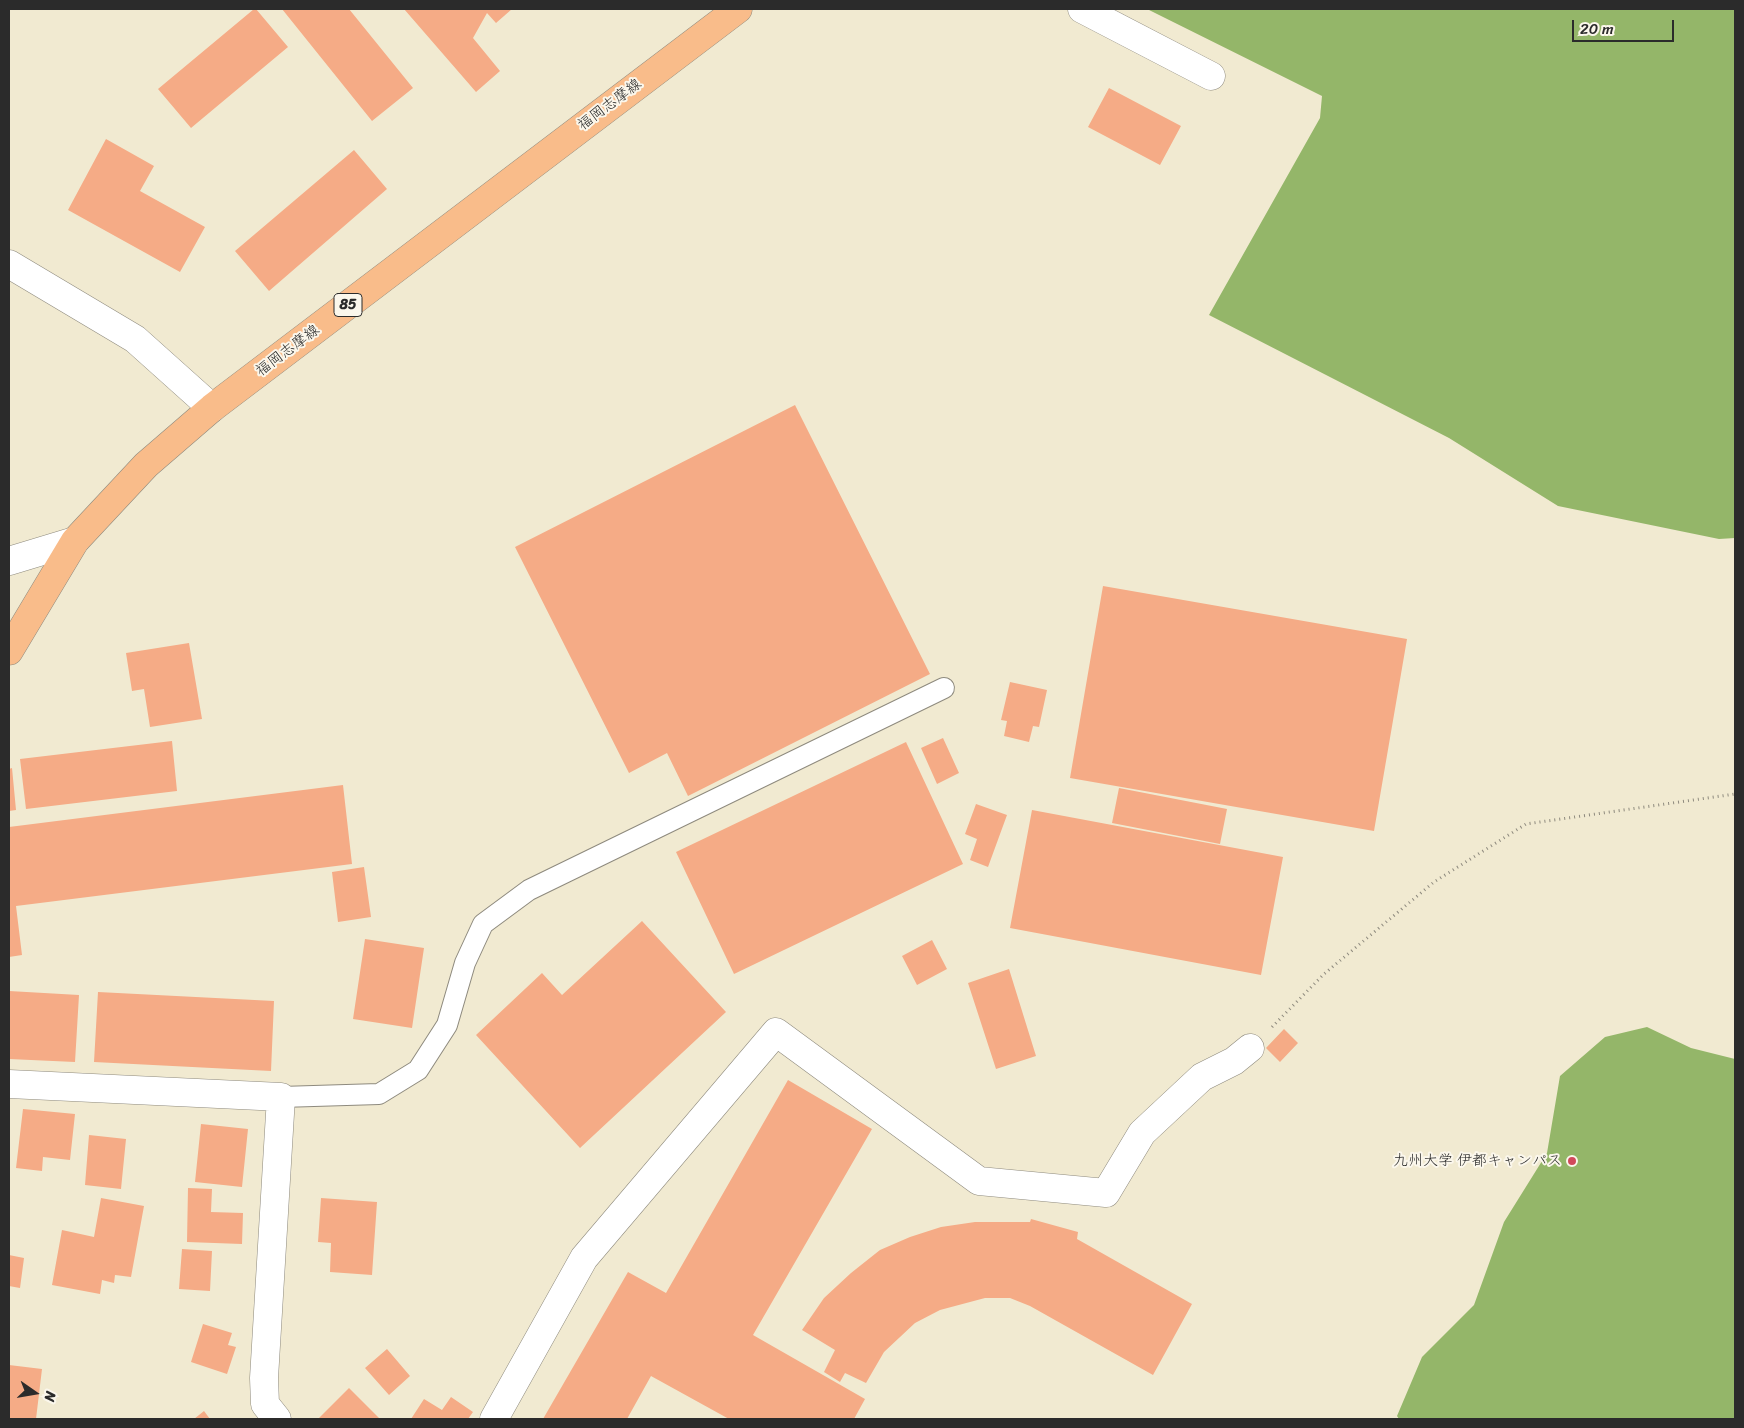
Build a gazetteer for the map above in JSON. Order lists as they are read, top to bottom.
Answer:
{
  "streets": {
    "main road": ["福岡志摩線", "85"]
  },
  "places": ["九州大学 伊都キャンパス"],
  "scale_bar": "20 m",
  "north": "right"
}
